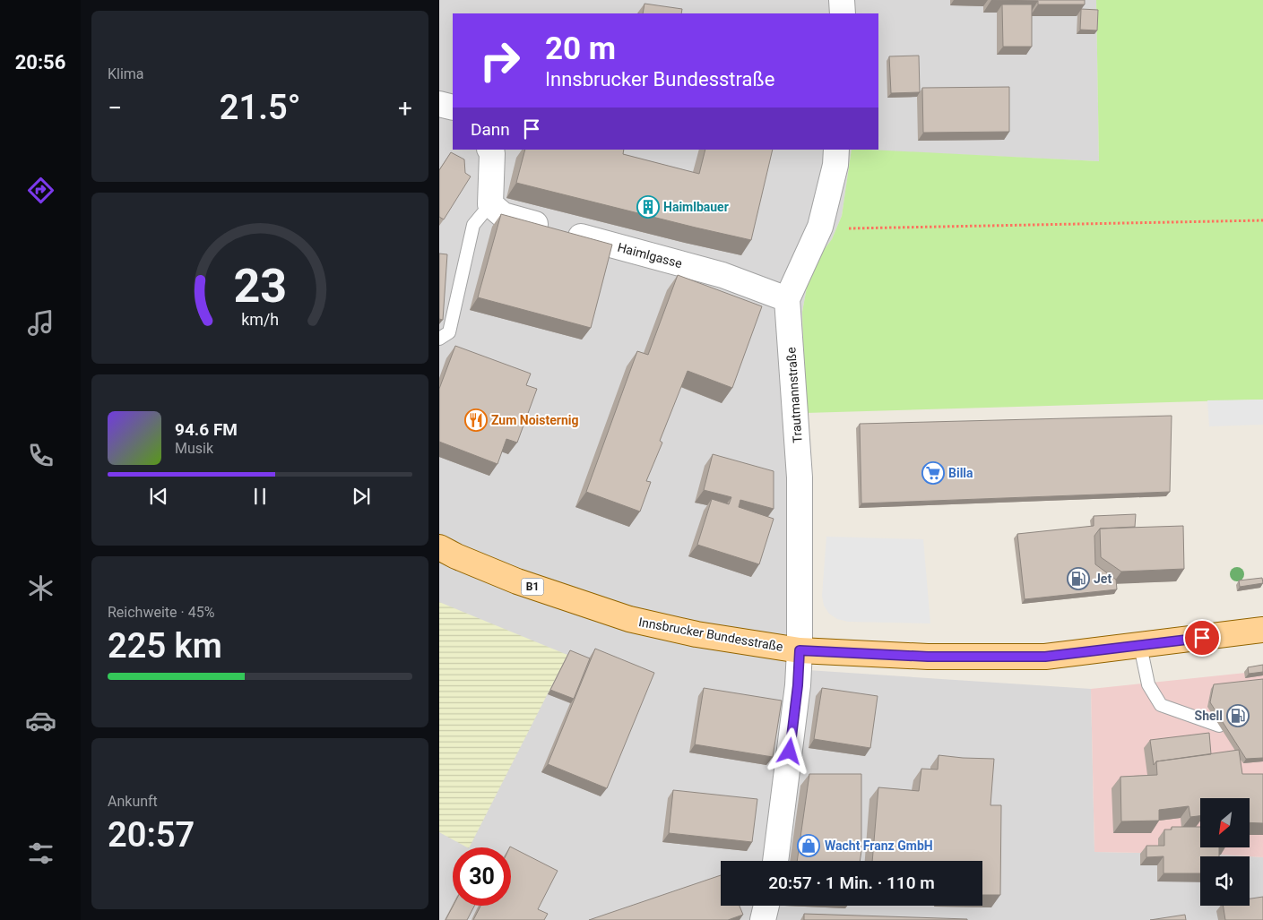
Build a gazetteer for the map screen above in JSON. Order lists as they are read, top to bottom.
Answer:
{
  "streets": {
    "main road": ["B1", "Innsbrucker Bundesstraße"],
    "street": ["Haimlgasse", "Trautmannstraße"]
  },
  "crossings": [
    ["Haimlgasse", "Trautmannstraße"],
    ["Trautmannstraße", "Innsbrucker Bundesstraße"]
  ],
  "places": {
    "building": ["Haimlbauer"],
    "restaurant": ["Zum Noisternig"],
    "supermarket": ["Billa"],
    "fuel station": ["Jet", "Shell"],
    "shop": ["Wacht Franz GmbH"]
  },
  "north": "bottom left",
  "page": {
    "tabs": "20:56",
    "tile": [
      "Klima",
      ["Reichweite · 45%", "225 km"],
      ["Ankunft", "20:57"]
    ],
    "turn": ["20 m", "Innsbrucker Bundesstraße"],
    "heat": ["−", "21.5°", "+"],
    "then": "Dann",
    "song": ["94.6 FM", "Musik"],
    "limit": "30",
    "trip": "20:57 · 1 Min. · 110 m",
    "gauge": ["23", "km/h"]
  }
}
